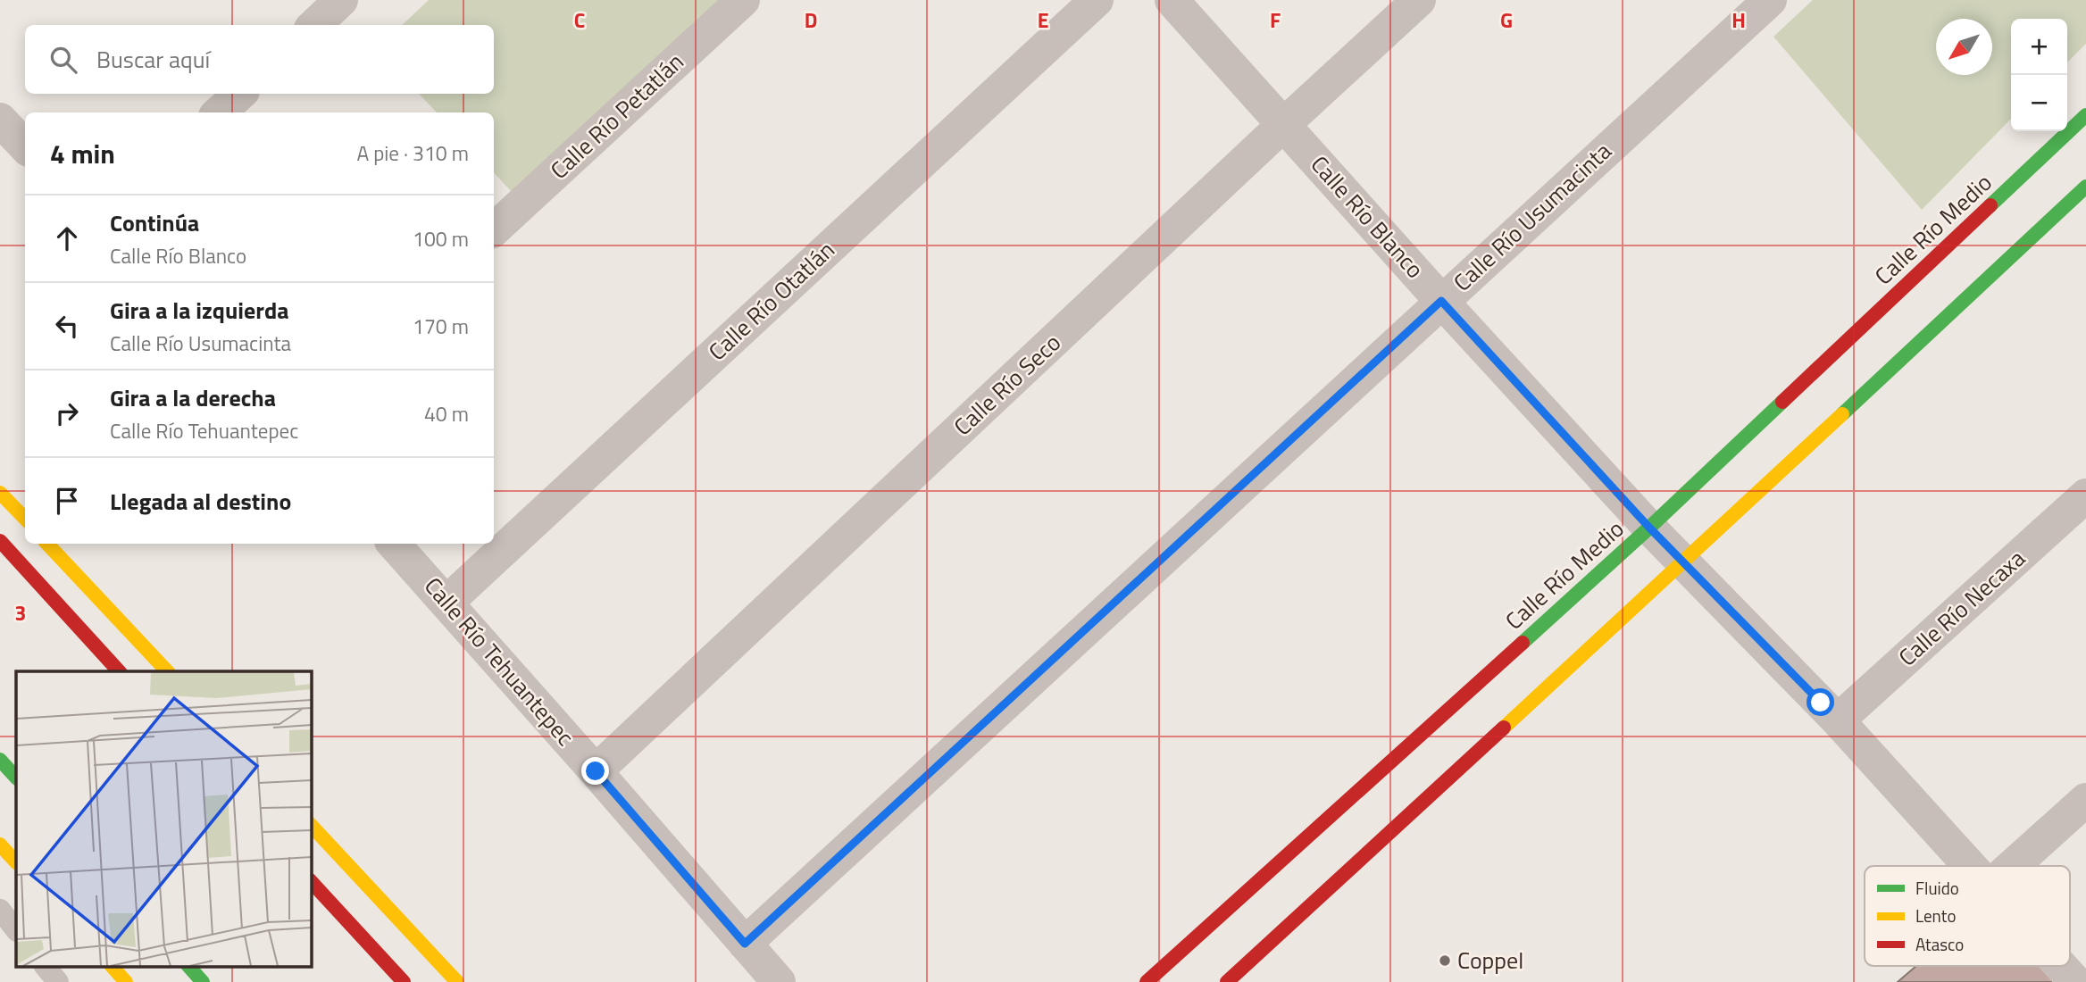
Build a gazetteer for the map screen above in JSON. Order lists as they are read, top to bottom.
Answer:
{
  "streets": {
    "main road": ["Calle Río Medio"],
    "street": [
      "Calle Río Petatlán",
      "Calle Río Blanco",
      "Calle Río Usumacinta",
      "Calle Río Otatlán",
      "Calle Río Seco",
      "Calle Río Necaxa",
      "Calle Río Tehuantepec"
    ]
  },
  "crossings": [
    ["Calle Río Blanco", "Calle Río Usumacinta"],
    ["Calle Río Blanco", "Calle Río Medio"],
    ["Calle Río Blanco", "Calle Río Seco"],
    ["Calle Río Blanco", "Calle Río Necaxa"],
    ["Calle Río Usumacinta", "Calle Río Tehuantepec"],
    ["Calle Río Otatlán", "Calle Río Tehuantepec"],
    ["Calle Río Seco", "Calle Río Tehuantepec"]
  ],
  "places": ["Coppel"],
  "legend": ["Fluido", "Lento", "Atasco"],
  "north": "bottom left",
  "page": {
    "map_buttons": ["+", "−"],
    "search": "Buscar aquí",
    "heading": ["4 min", "A pie · 310 m"],
    "list": [
      ["Continúa", "Calle Río Blanco", "100 m"],
      ["Gira a la izquierda", "Calle Río Usumacinta", "170 m"],
      ["Gira a la derecha", "Calle Río Tehuantepec", "40 m"],
      "Llegada al destino"
    ]
  },
  "grid": {
    "columns": [
      "C",
      "D",
      "E",
      "F",
      "G",
      "H"
    ],
    "rows": ["3"]
  }
}
